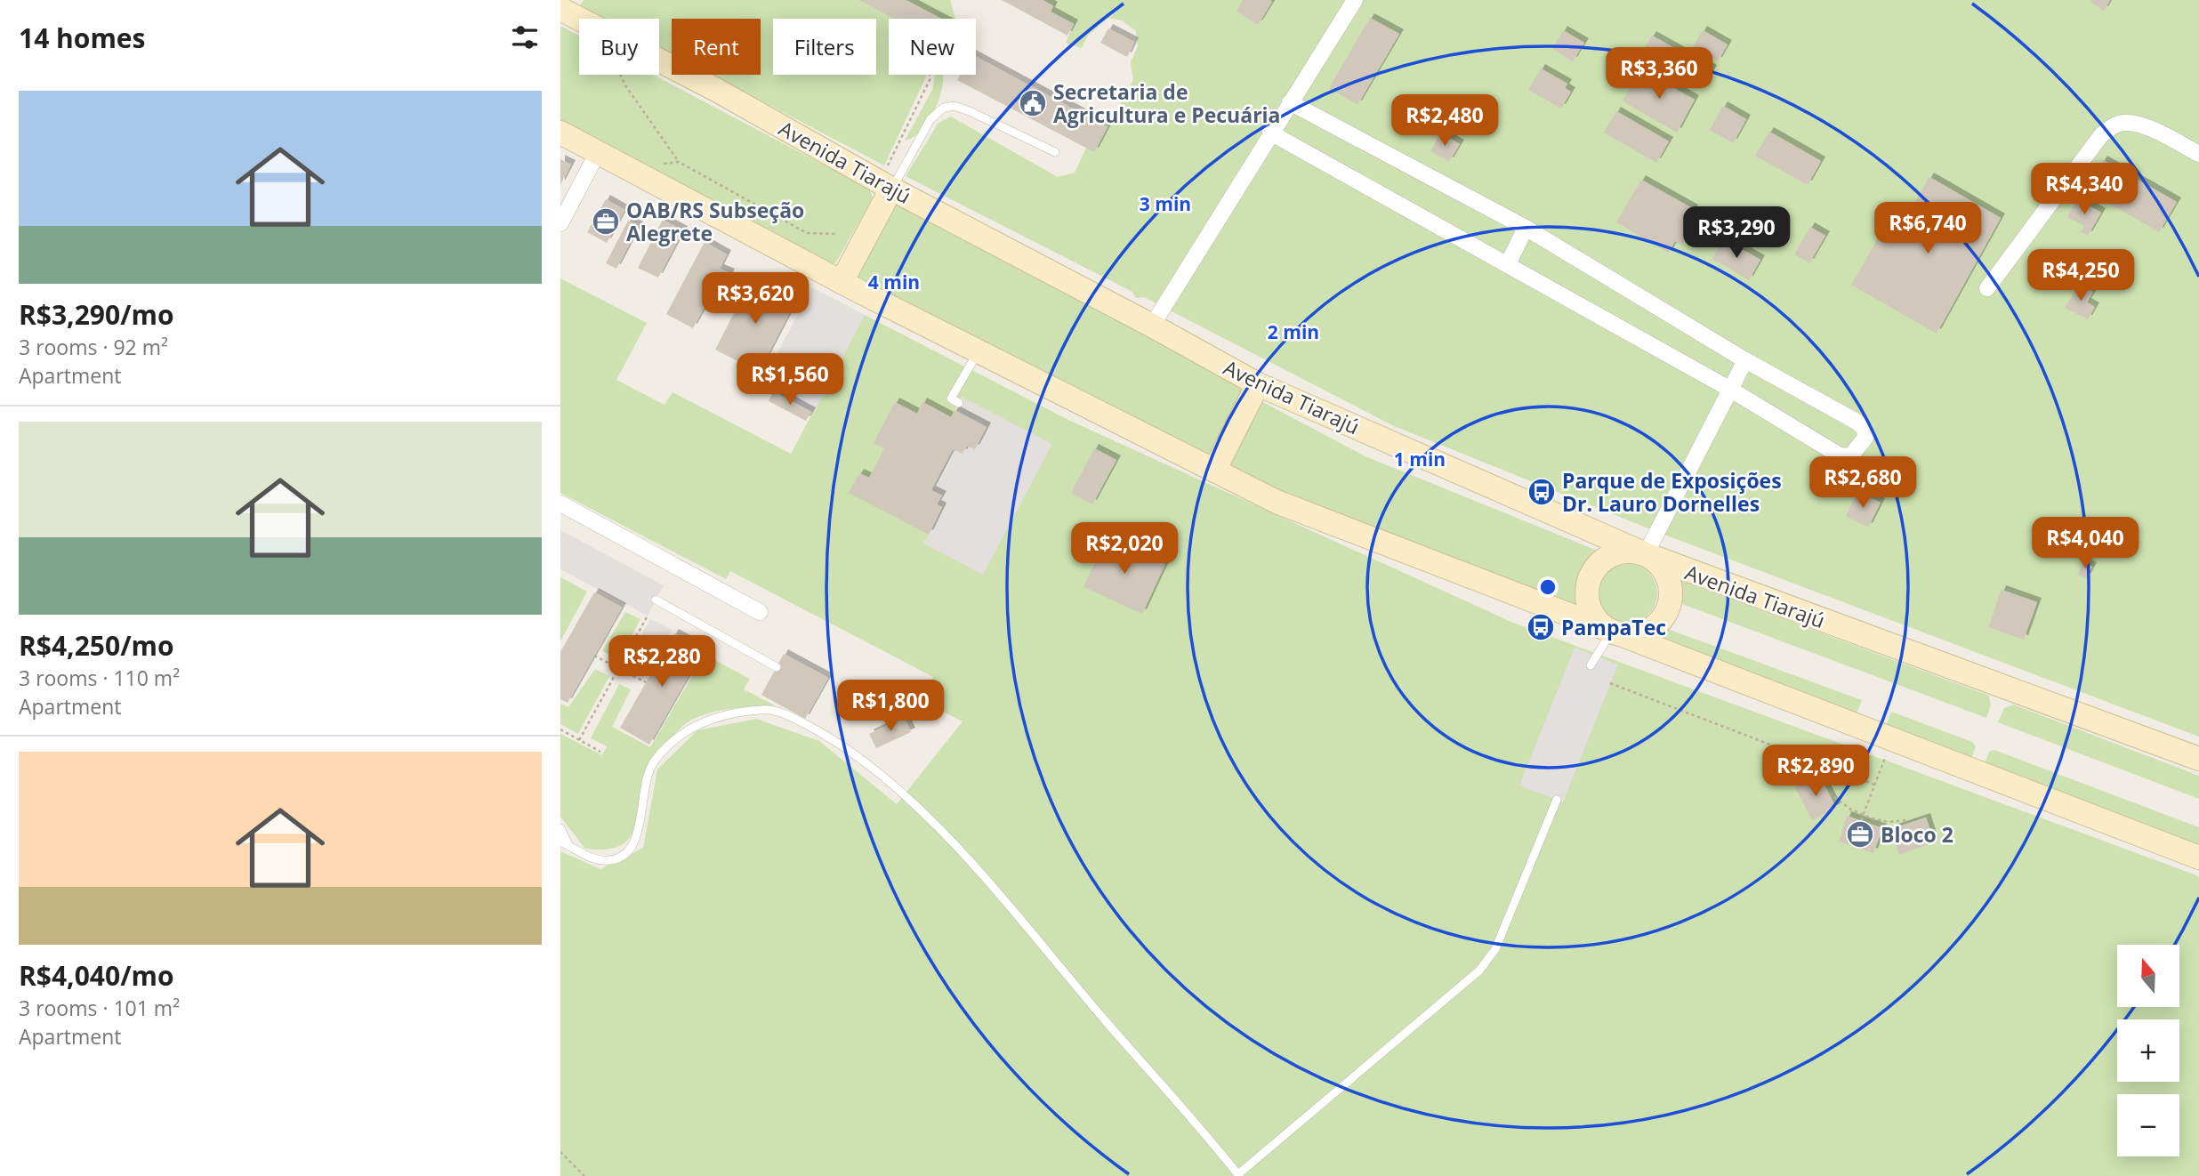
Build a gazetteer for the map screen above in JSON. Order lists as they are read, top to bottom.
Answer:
{
  "streets": {
    "main road": ["Avenida Tiarajú"]
  },
  "places": {
    "public building": ["Secretaria de Agricultura e Pecuária"],
    "office": ["OAB/RS Subseção Alegrete", "Bloco 2"],
    "bus stop": ["Parque de Exposições Dr. Lauro Dornelles", "PampaTec"]
  },
  "north": "top",
  "page": {
    "heading": "14 homes",
    "chip": [
      "Buy",
      "Rent",
      "Filters",
      "New"
    ],
    "price": [
      "R$3,360",
      "R$2,480",
      "R$4,340",
      "R$6,740",
      "R$3,290",
      "R$4,250",
      "R$3,620",
      "R$1,560",
      "R$2,680",
      "R$4,040",
      "R$2,020",
      "R$2,280",
      "R$1,800",
      "R$2,890"
    ],
    "list": [
      {
        "name": "R$3,290/mo",
        "note": "3 rooms · 92 m² · Apartment"
      },
      {
        "name": "R$4,250/mo",
        "note": "3 rooms · 110 m² · Apartment"
      },
      {
        "name": "R$4,040/mo",
        "note": "3 rooms · 101 m² · Apartment"
      }
    ],
    "map_buttons": ["+", "−"]
  },
  "rings": [
    "3 min",
    "4 min",
    "2 min",
    "1 min"
  ]
}
